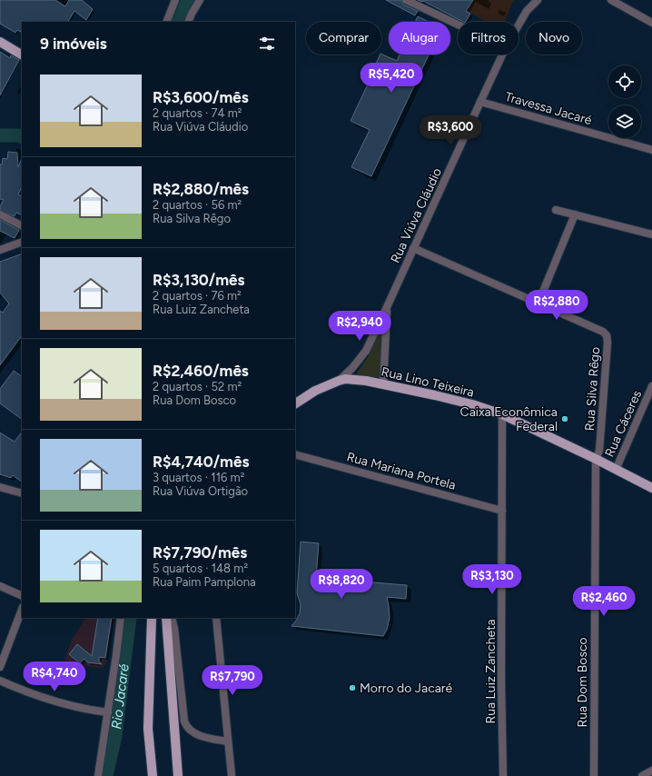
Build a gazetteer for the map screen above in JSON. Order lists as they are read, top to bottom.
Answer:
{
  "streets": {
    "main road": ["Rua Lino Teixeira"],
    "street": [
      "Travessa Jacaré",
      "Rua Viúva Cláudio",
      "Rua Silva Rêgo",
      "Rua Cáceres",
      "Rua Mariana Portela",
      "Rua Luiz Zancheta",
      "Rua Dom Bosco"
    ]
  },
  "crossings": [
    ["Travessa Jacaré", "Rua Viúva Cláudio"],
    ["Rua Viúva Cláudio", "Rua Lino Teixeira"],
    ["Rua Viúva Cláudio", "Rua Silva Rêgo"],
    ["Rua Lino Teixeira", "Rua Silva Rêgo"],
    ["Rua Lino Teixeira", "Rua Cáceres"],
    ["Rua Lino Teixeira", "Rua Luiz Zancheta"],
    ["Rua Lino Teixeira", "Rua Dom Bosco"],
    ["Rua Silva Rêgo", "Rua Dom Bosco"],
    ["Rua Mariana Portela", "Rua Luiz Zancheta"]
  ],
  "water": ["Rio Jacaré"],
  "places": ["Caixa Econômica Federal", "Morro do Jacaré"],
  "page": {
    "chip": [
      "Comprar",
      "Alugar",
      "Filtros",
      "Novo"
    ],
    "heading": "9 imóveis",
    "price": [
      "R$5,420",
      "R$3,600",
      "R$2,880",
      "R$2,940",
      "R$3,130",
      "R$8,820",
      "R$2,460",
      "R$4,740",
      "R$7,790"
    ],
    "list": [
      {
        "name": "R$3,600/mês",
        "note": "2 quartos · 74 m² · Rua Viúva Cláudio"
      },
      {
        "name": "R$2,880/mês",
        "note": "2 quartos · 56 m² · Rua Silva Rêgo"
      },
      {
        "name": "R$3,130/mês",
        "note": "2 quartos · 76 m² · Rua Luiz Zancheta"
      },
      {
        "name": "R$2,460/mês",
        "note": "2 quartos · 52 m² · Rua Dom Bosco"
      },
      {
        "name": "R$4,740/mês",
        "note": "3 quartos · 116 m² · Rua Viúva Ortigão"
      },
      {
        "name": "R$7,790/mês",
        "note": "5 quartos · 148 m² · Rua Paim Pamplona"
      }
    ]
  }
}
